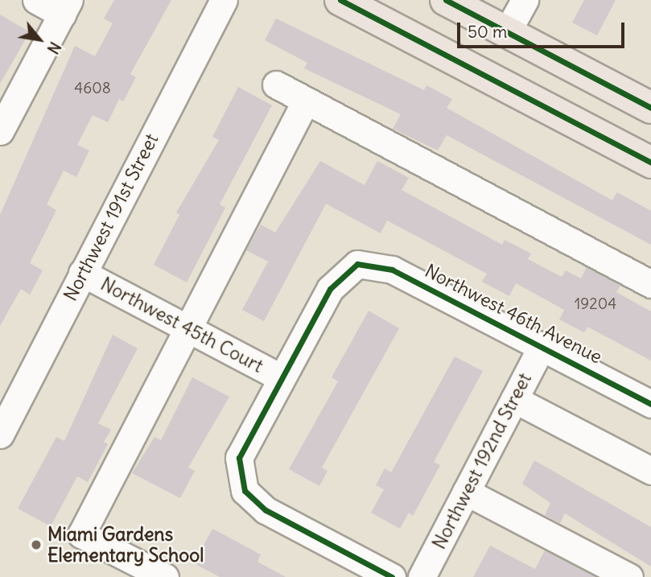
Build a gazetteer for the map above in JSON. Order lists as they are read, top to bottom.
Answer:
{
  "streets": {
    "street": [
      "Northwest 191st Street",
      "Northwest 46th Avenue",
      "Northwest 45th Court",
      "Northwest 192nd Street"
    ]
  },
  "crossings": [
    ["Northwest 191st Street", "Northwest 45th Court"],
    ["Northwest 46th Avenue", "Northwest 45th Court"],
    ["Northwest 46th Avenue", "Northwest 192nd Street"]
  ],
  "places": ["Miami Gardens Elementary School"],
  "house_numbers": ["4608", "19204"],
  "scale_bar": "50 m",
  "north": "bottom right"
}
